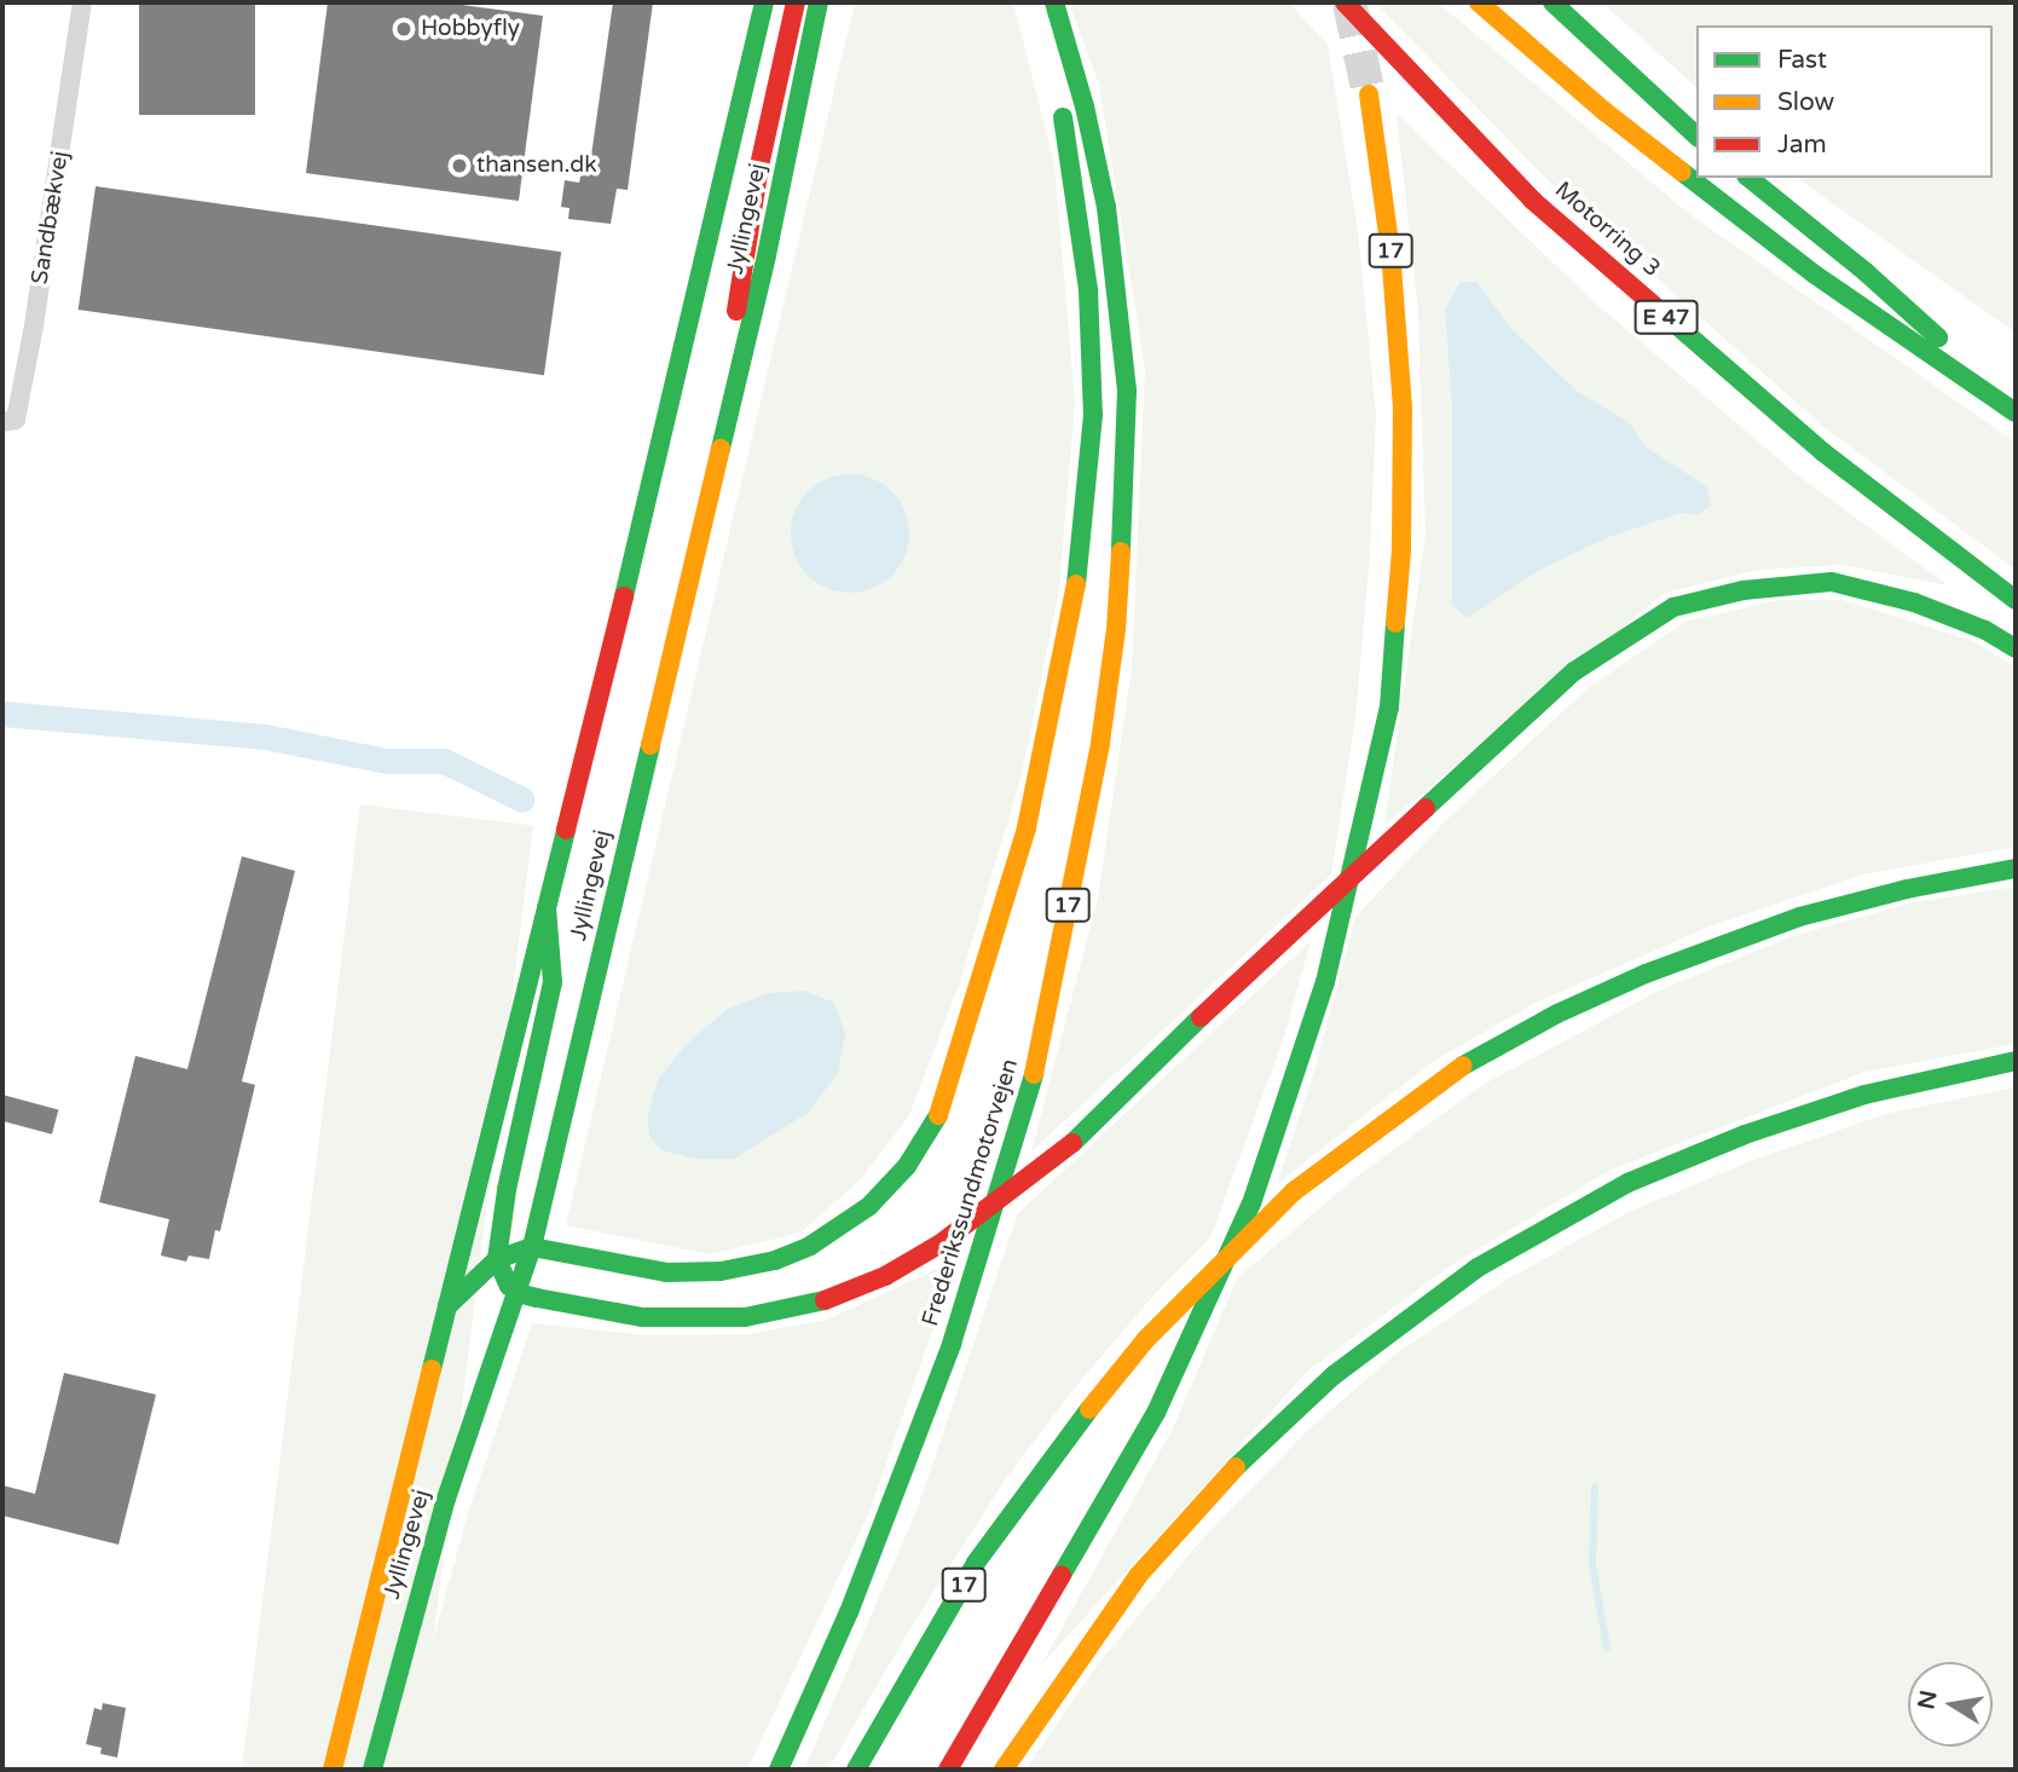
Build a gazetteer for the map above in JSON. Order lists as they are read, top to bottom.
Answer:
{
  "streets": {
    "main road": [
      "Jyllingevej",
      "Motorring 3",
      "17",
      "E 47",
      "Frederikssundmotorvejen"
    ],
    "street": ["Sandbækvej"]
  },
  "places": ["Hobbyfly", "thansen.dk"],
  "legend": ["Fast", "Slow", "Jam"],
  "north": "left"
}
